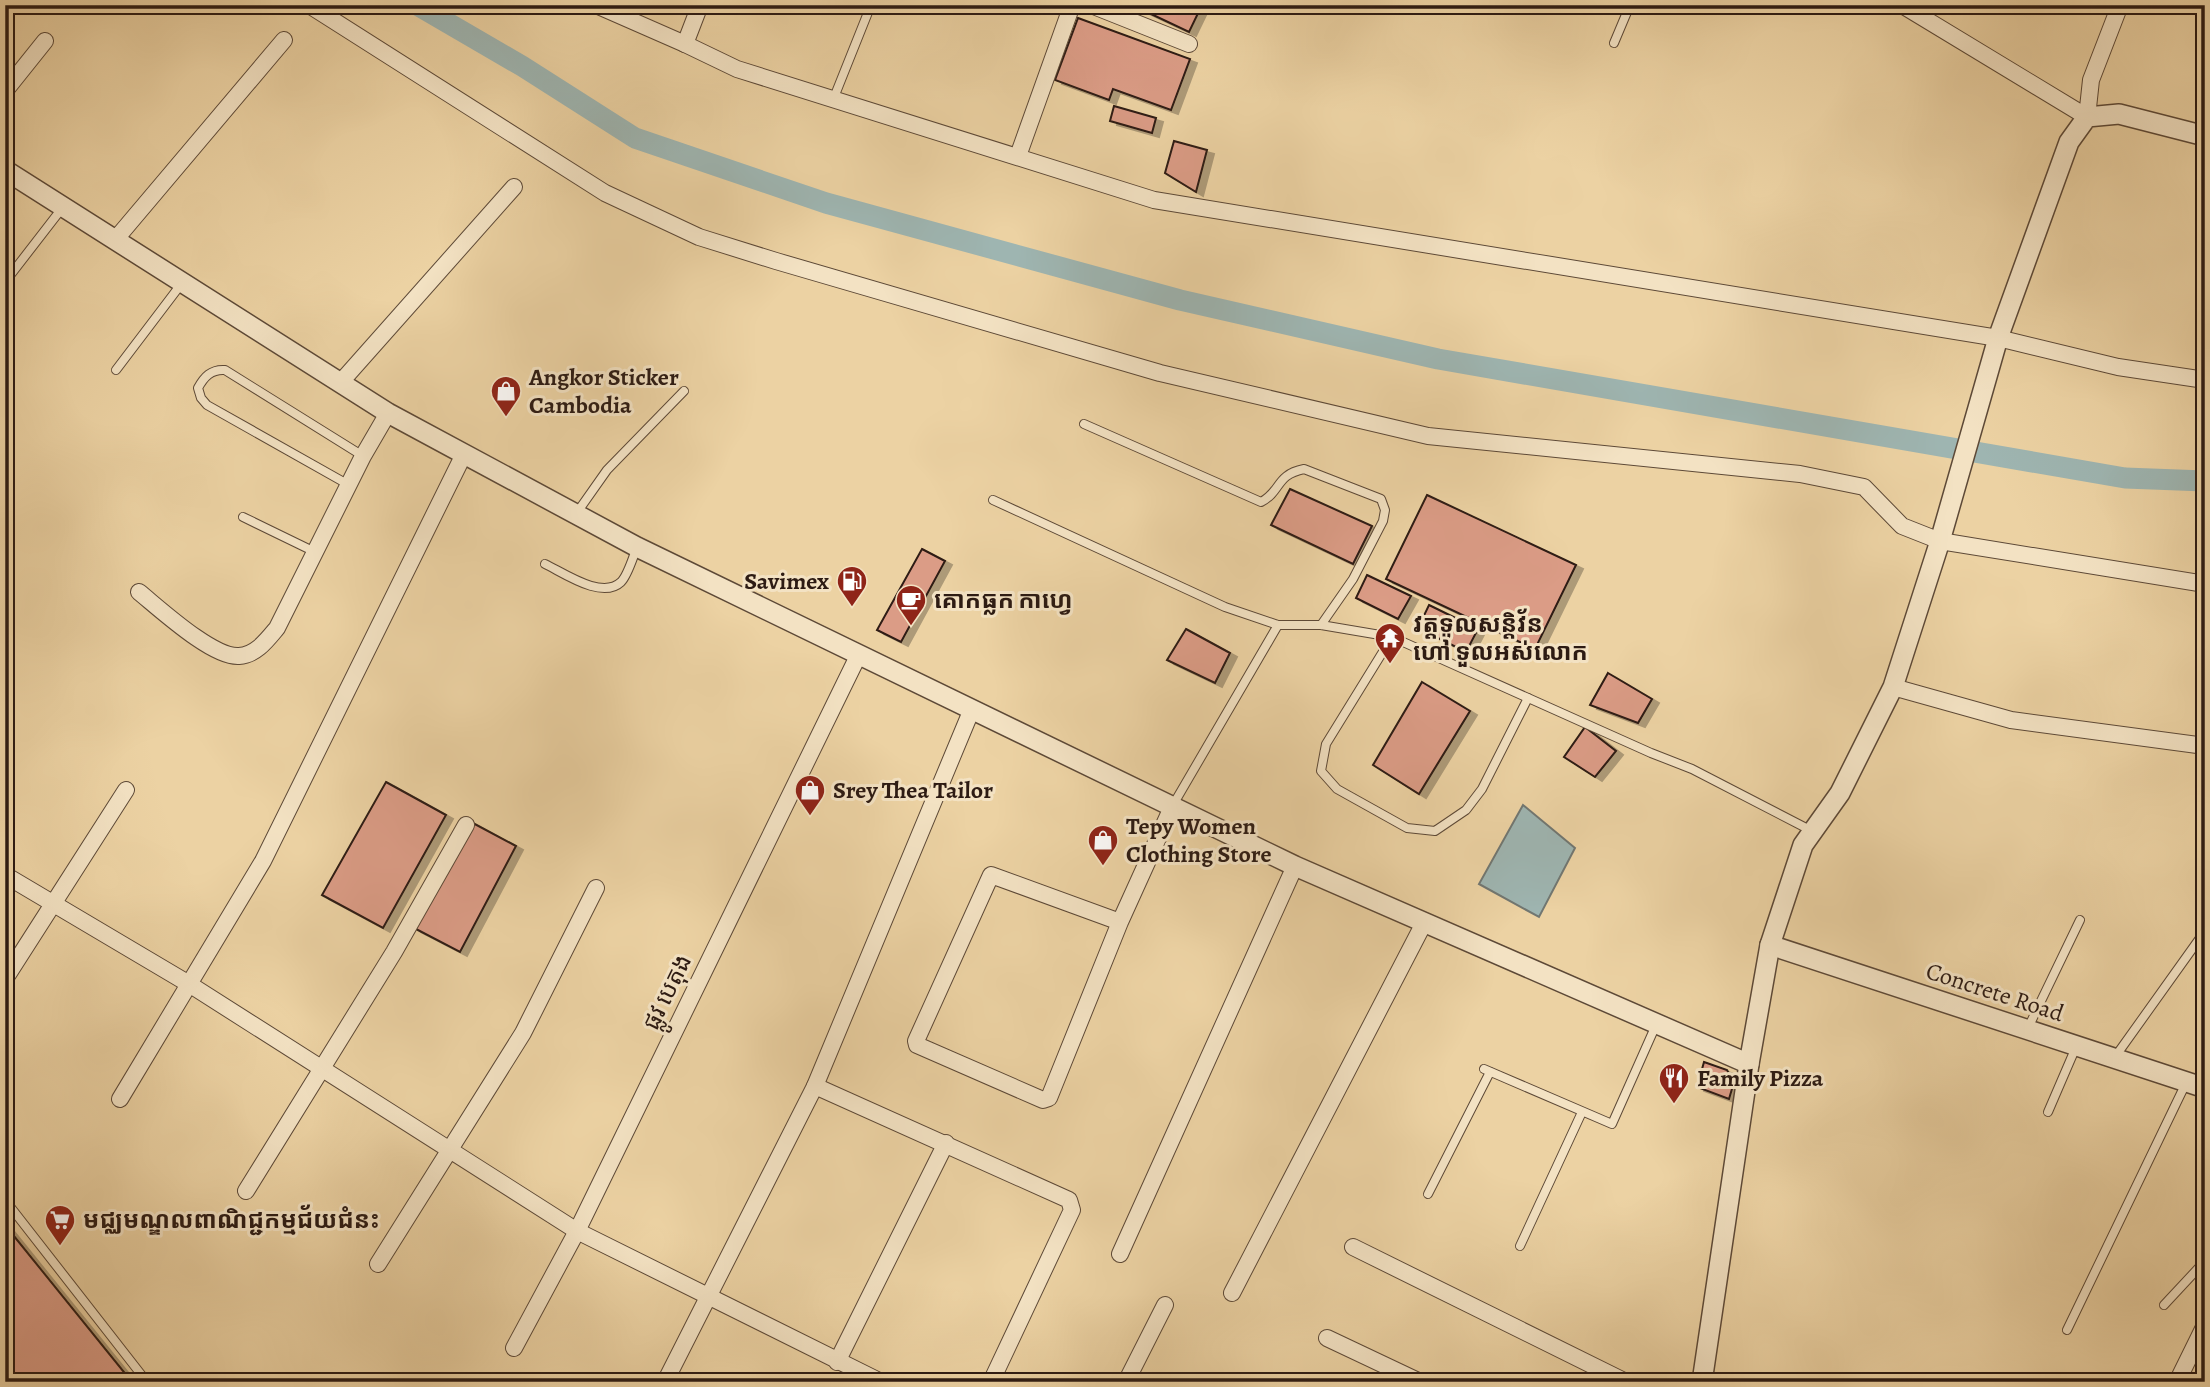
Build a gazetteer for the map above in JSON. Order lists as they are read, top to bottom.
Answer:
{
  "streets": {
    "street": ["ផ្លូវ បេតុង", "Concrete Road"]
  },
  "places": {
    "shop": ["Angkor Sticker Cambodia", "Srey Thea Tailor", "Tepy Women Clothing Store"],
    "fuel station": ["Savimex"],
    "cafe": ["គោកធ្លក កាហ្វេ"],
    "temple": ["វត្តទូលសន្តិវ័ន ហៅ ទួលអស់លោក"],
    "restaurant": ["Family Pizza"],
    "supermarket": ["មជ្ឈមណ្ឌលពាណិជ្ជកម្មជ័យជំនះ"]
  }
}
